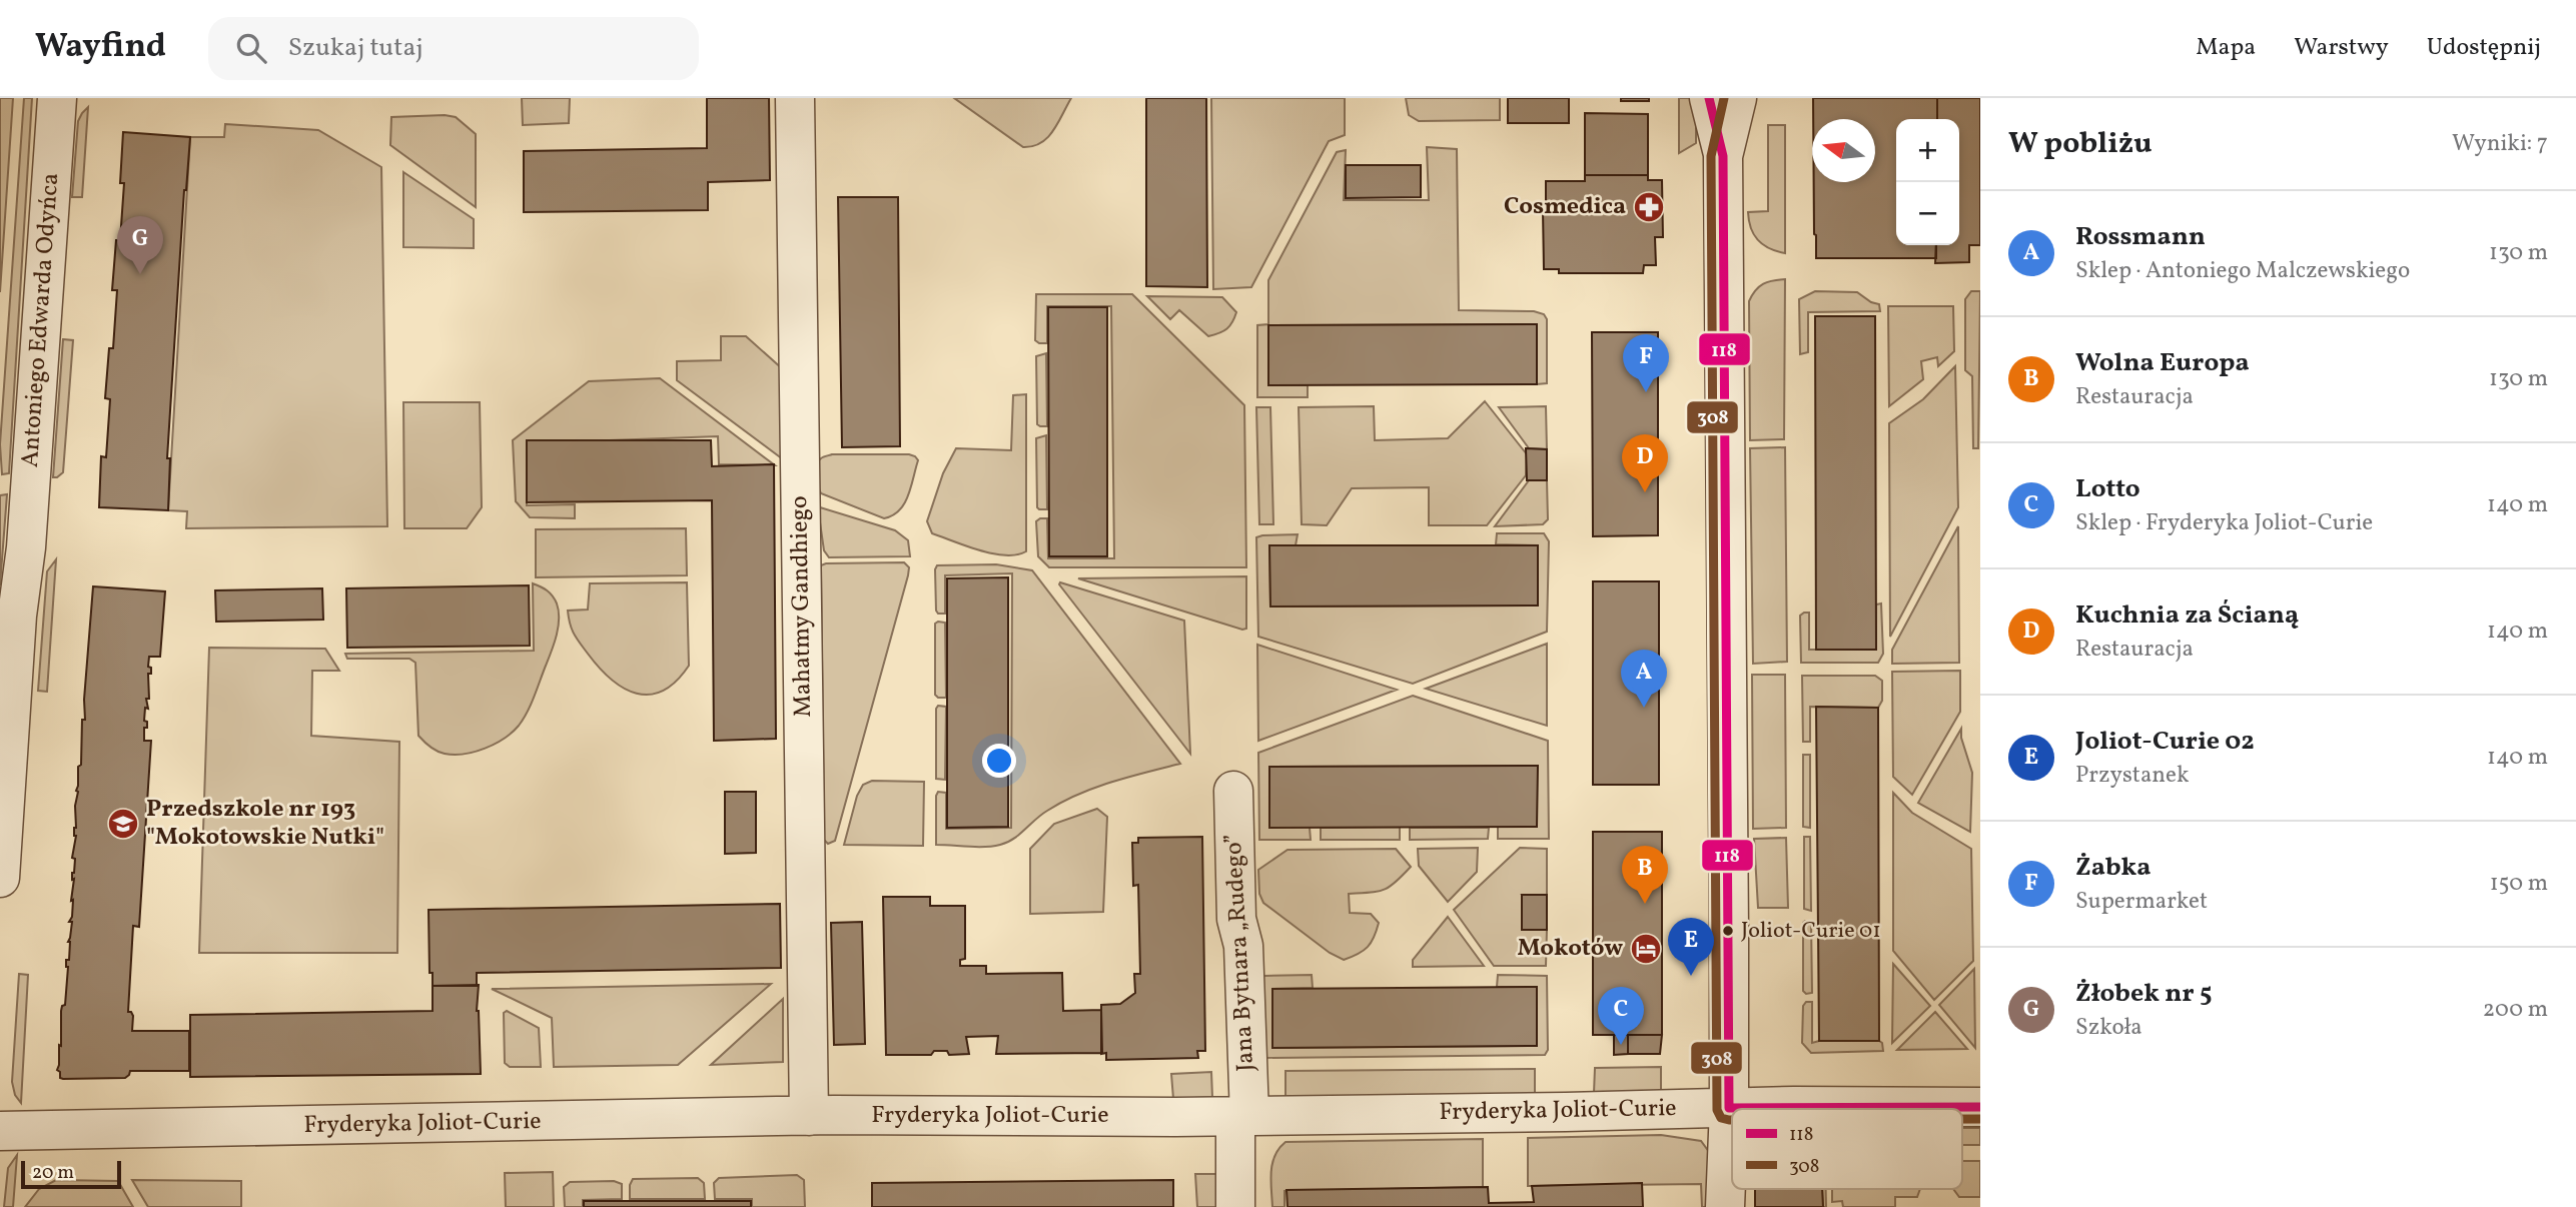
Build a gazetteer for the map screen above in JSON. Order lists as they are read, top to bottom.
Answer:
{
  "streets": {
    "street": [
      "Antoniego Edwarda Odyńca",
      "Mahatmy Gandhiego",
      "Jana Bytnara „Rudego”",
      "Fryderyka Joliot-Curie"
    ]
  },
  "crossings": [
    ["Mahatmy Gandhiego", "Fryderyka Joliot-Curie"],
    ["Jana Bytnara „Rudego”", "Fryderyka Joliot-Curie"]
  ],
  "places": {
    "pharmacy": ["Cosmedica"],
    "school or university": ["Przedszkole nr 193 \"Mokotowskie Nutki\""],
    "other": ["Joliot-Curie 01"],
    "hotel": ["Mokotów"]
  },
  "lines": ["transit line 118", "transit line 308"],
  "legend": ["118", "308"],
  "scale_bar": "20 m",
  "north": "left",
  "page": {
    "header": "Wayfind",
    "search": "Szukaj tutaj",
    "nav": ["Mapa", "Warstwy", "Udostępnij"],
    "heading": ["W pobliżu", "Wyniki: 7"],
    "map_buttons": ["+", "−"],
    "list": [
      {
        "mark": "A",
        "name": "Rossmann",
        "note": "Sklep · Antoniego Malczewskiego",
        "value": "130 m"
      },
      {
        "mark": "B",
        "name": "Wolna Europa",
        "note": "Restauracja",
        "value": "130 m"
      },
      {
        "mark": "C",
        "name": "Lotto",
        "note": "Sklep · Fryderyka Joliot-Curie",
        "value": "140 m"
      },
      {
        "mark": "D",
        "name": "Kuchnia za Ścianą",
        "note": "Restauracja",
        "value": "140 m"
      },
      {
        "mark": "E",
        "name": "Joliot-Curie 02",
        "note": "Przystanek",
        "value": "140 m"
      },
      {
        "mark": "F",
        "name": "Żabka",
        "note": "Supermarket",
        "value": "150 m"
      },
      {
        "mark": "G",
        "name": "Żłobek nr 5",
        "note": "Szkoła",
        "value": "200 m"
      }
    ],
    "pins": [
      "G",
      "F",
      "D",
      "A",
      "B",
      "E",
      "C"
    ],
    "scale": "20 m"
  }
}
